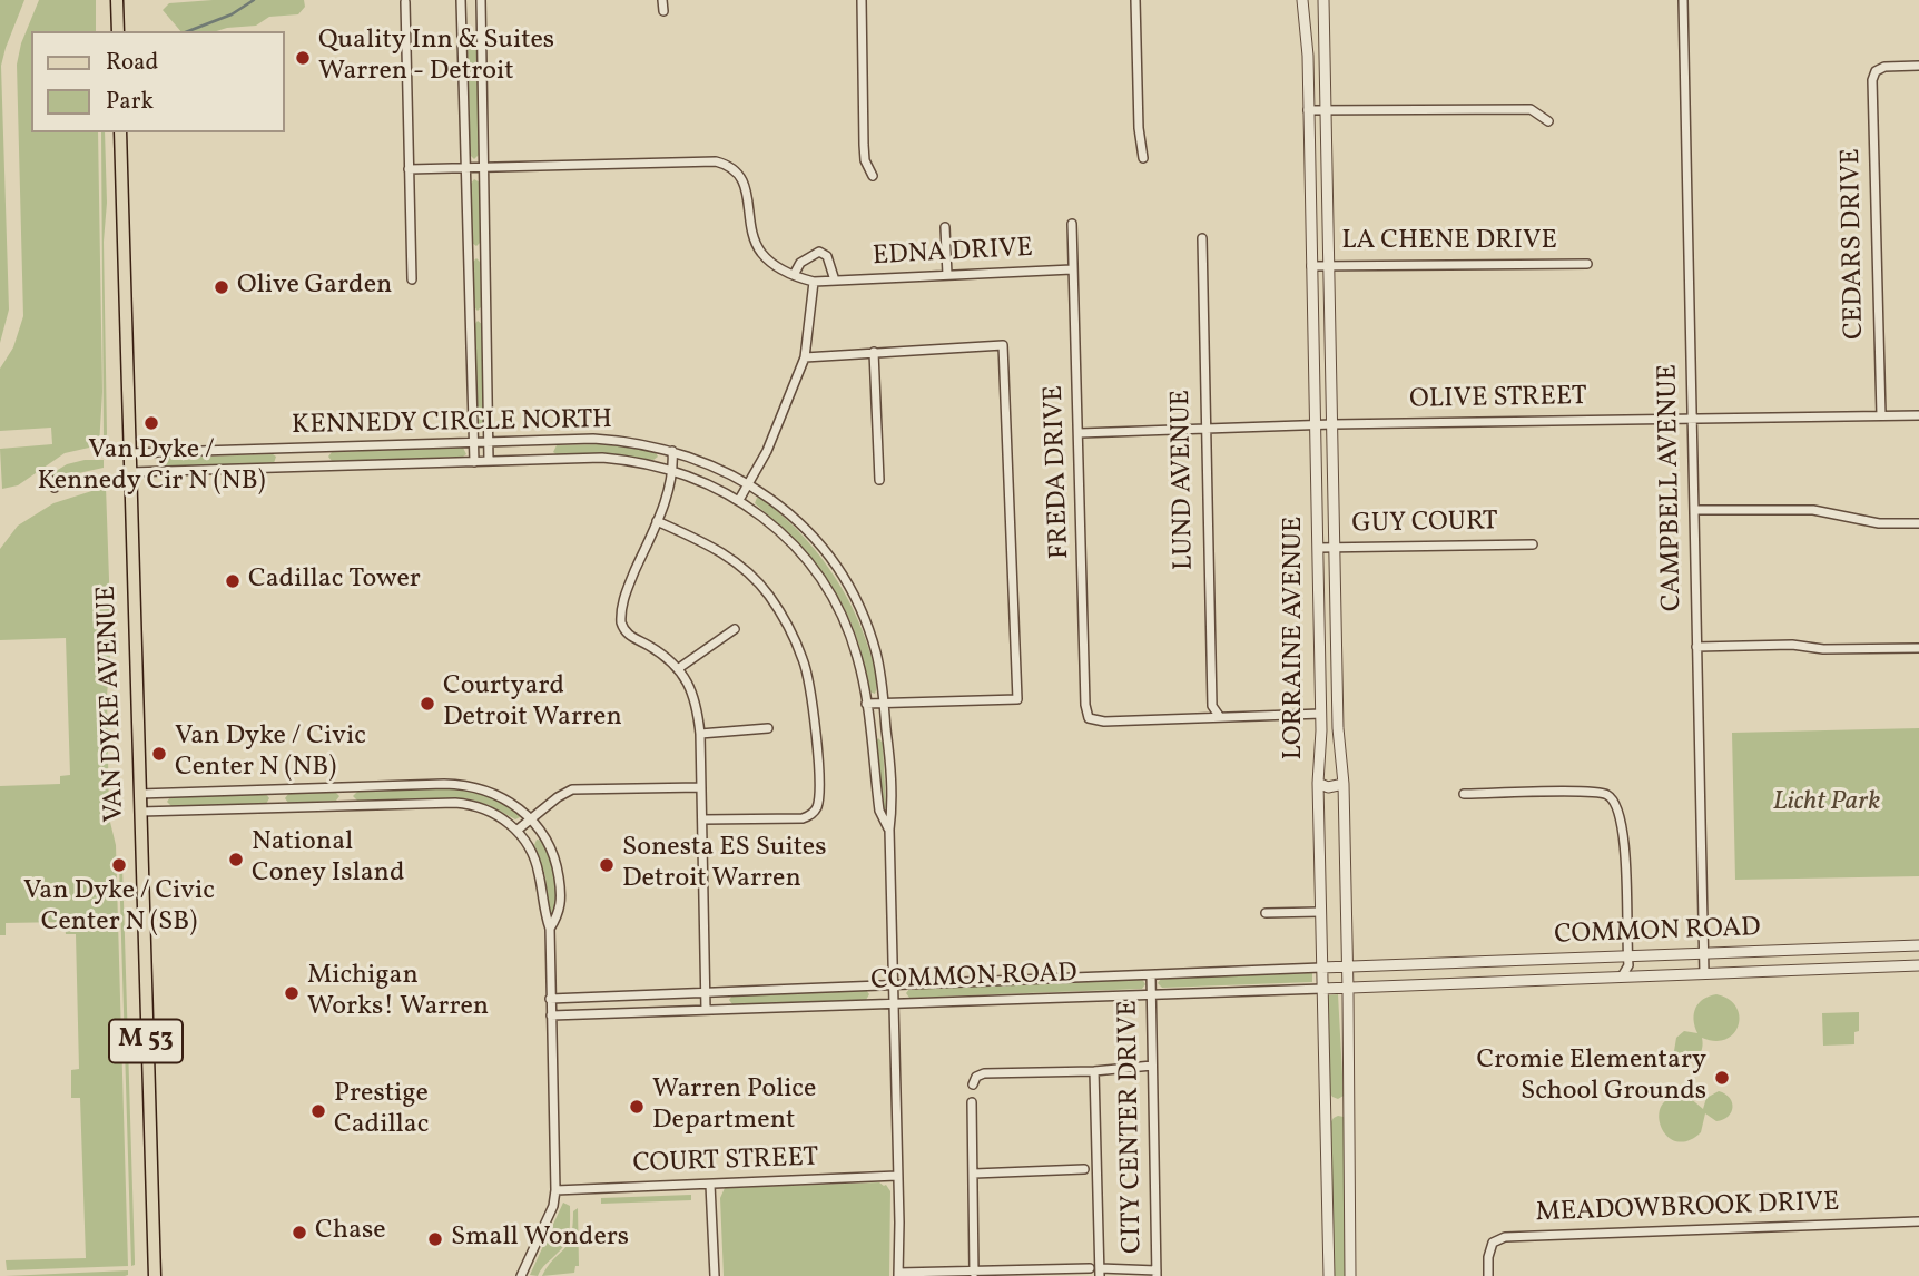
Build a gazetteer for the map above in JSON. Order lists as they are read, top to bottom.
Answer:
{
  "streets": {
    "main road": ["VAN DYKE AVENUE", "M 53"],
    "street": [
      "LA CHENE DRIVE",
      "CEDARS DRIVE",
      "EDNA DRIVE",
      "OLIVE STREET",
      "KENNEDY CIRCLE NORTH",
      "FREDA DRIVE",
      "LUND AVENUE",
      "CAMPBELL AVENUE",
      "GUY COURT",
      "LORRAINE AVENUE",
      "COMMON ROAD",
      "CITY CENTER DRIVE",
      "COURT STREET",
      "MEADOWBROOK DRIVE"
    ]
  },
  "crossings": [
    ["LA CHENE DRIVE", "LORRAINE AVENUE"],
    ["CEDARS DRIVE", "OLIVE STREET"],
    ["EDNA DRIVE", "FREDA DRIVE"],
    ["OLIVE STREET", "FREDA DRIVE"],
    ["OLIVE STREET", "LUND AVENUE"],
    ["OLIVE STREET", "CAMPBELL AVENUE"],
    ["OLIVE STREET", "LORRAINE AVENUE"],
    ["KENNEDY CIRCLE NORTH", "VAN DYKE AVENUE"],
    ["KENNEDY CIRCLE NORTH", "COMMON ROAD"],
    ["KENNEDY CIRCLE NORTH", "COURT STREET"],
    ["FREDA DRIVE", "LUND AVENUE"],
    ["CAMPBELL AVENUE", "COMMON ROAD"],
    ["GUY COURT", "LORRAINE AVENUE"],
    ["LORRAINE AVENUE", "COMMON ROAD"],
    ["COMMON ROAD", "CITY CENTER DRIVE"]
  ],
  "parks": ["Licht Park"],
  "places": [
    "Quality Inn & Suites Warren - Detroit",
    "Olive Garden",
    "Van Dyke / Kennedy Cir N (NB)",
    "Cadillac Tower",
    "Courtyard Detroit Warren",
    "Van Dyke / Civic Center N (NB)",
    "National Coney Island",
    "Van Dyke / Civic Center N (SB)",
    "Sonesta ES Suites Detroit Warren",
    "Michigan Works! Warren",
    "Cromie Elementary School Grounds",
    "Warren Police Department",
    "Prestige Cadillac",
    "Chase",
    "Small Wonders"
  ],
  "legend": ["Road", "Park"]
}
